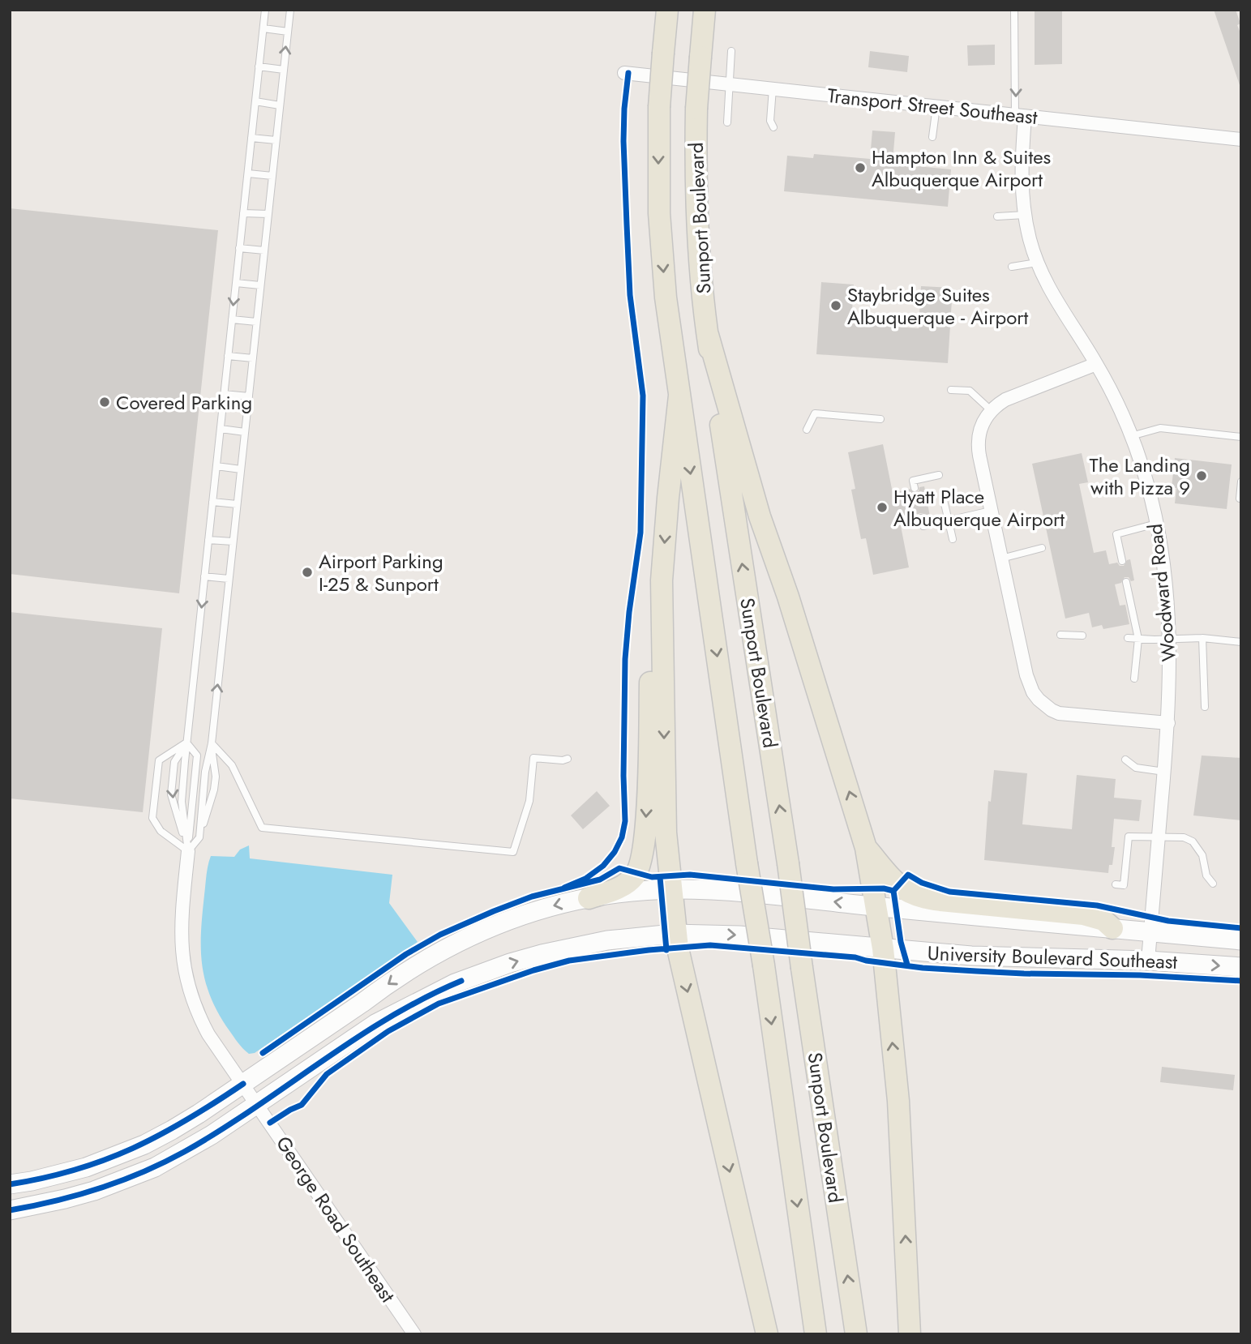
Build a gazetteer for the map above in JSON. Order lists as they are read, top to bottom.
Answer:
{
  "streets": {
    "main road": ["Sunport Boulevard", "University Boulevard Southeast"],
    "street": ["Transport Street Southeast", "Woodward Road", "George Road Southeast"]
  },
  "crossings": [
    ["Transport Street Southeast", "Woodward Road"],
    ["Woodward Road", "University Boulevard Southeast"],
    ["University Boulevard Southeast", "George Road Southeast"]
  ],
  "places": [
    "Hampton Inn & Suites Albuquerque Airport",
    "Staybridge Suites Albuquerque - Airport",
    "Covered Parking",
    "The Landing with Pizza 9",
    "Hyatt Place Albuquerque Airport",
    "Airport Parking I-25 & Sunport"
  ]
}
